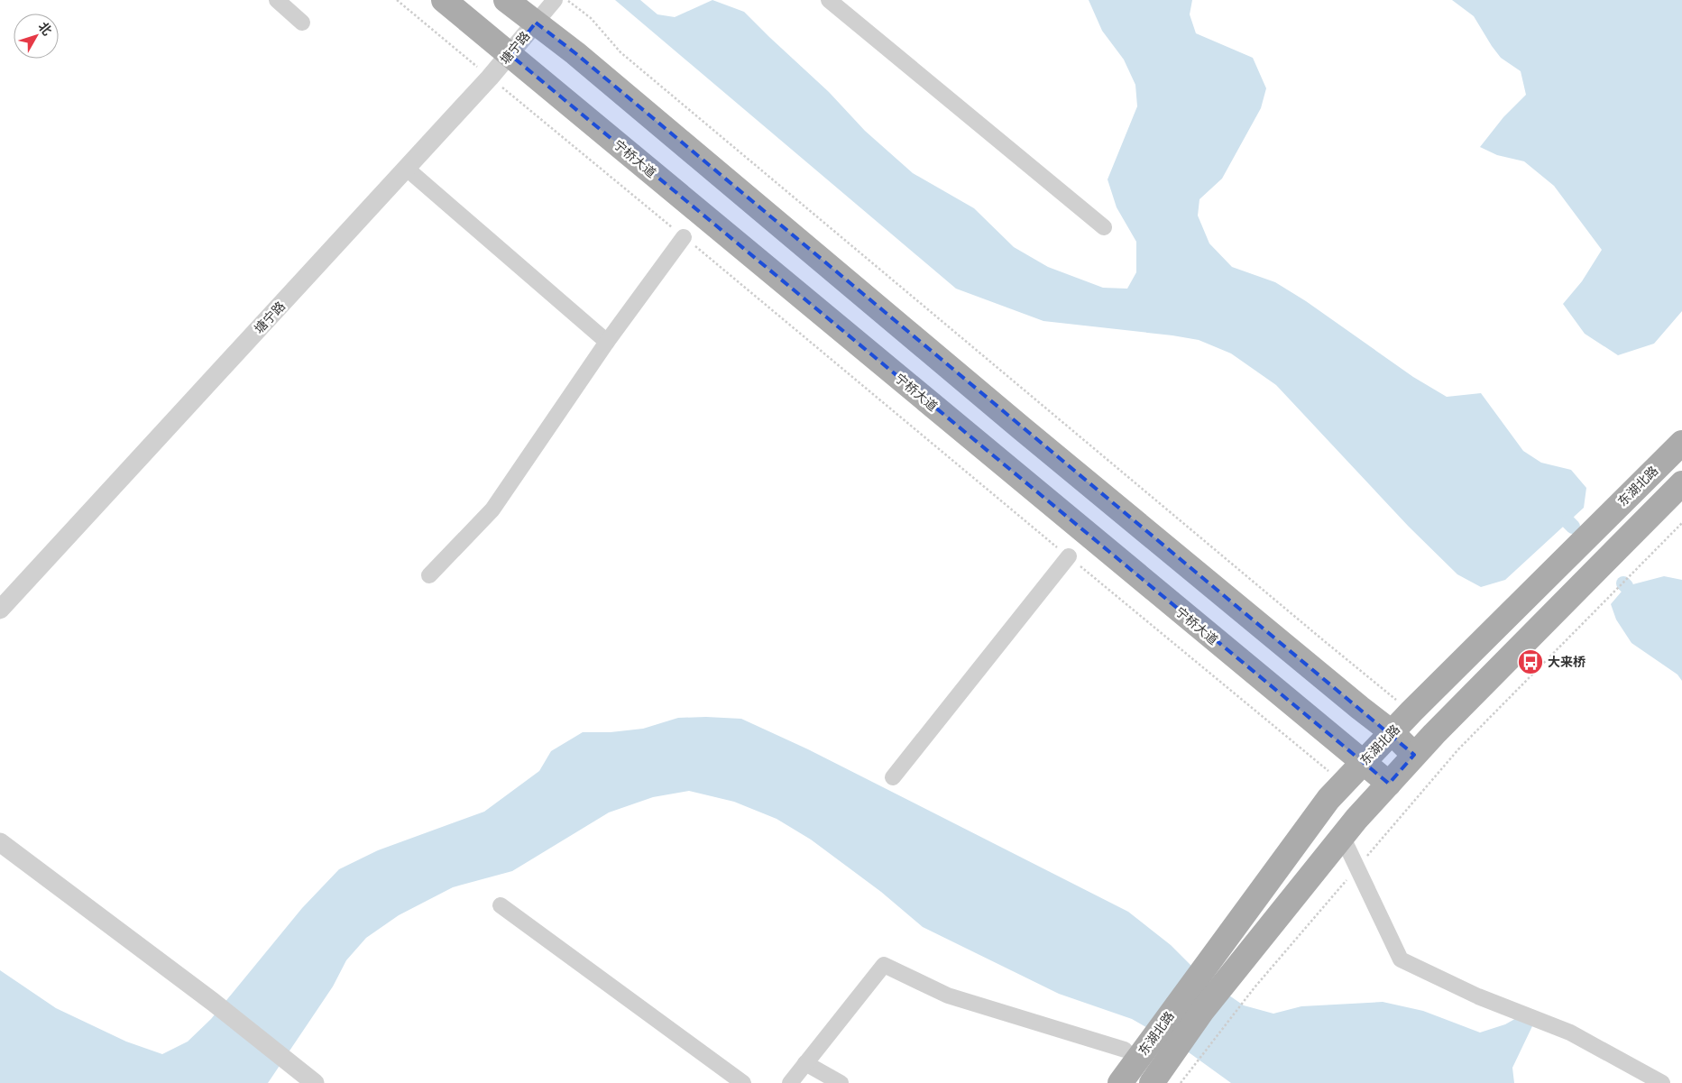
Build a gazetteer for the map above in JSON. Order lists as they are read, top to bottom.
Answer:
{
  "streets": {
    "main road": ["宁桥大道", "东湖北路"],
    "street": ["塘宁路"]
  },
  "crossings": [
    ["塘宁路", "宁桥大道"],
    ["宁桥大道", "东湖北路"]
  ],
  "places": {
    "bus stop": ["大来桥"]
  },
  "north": "top right"
}
